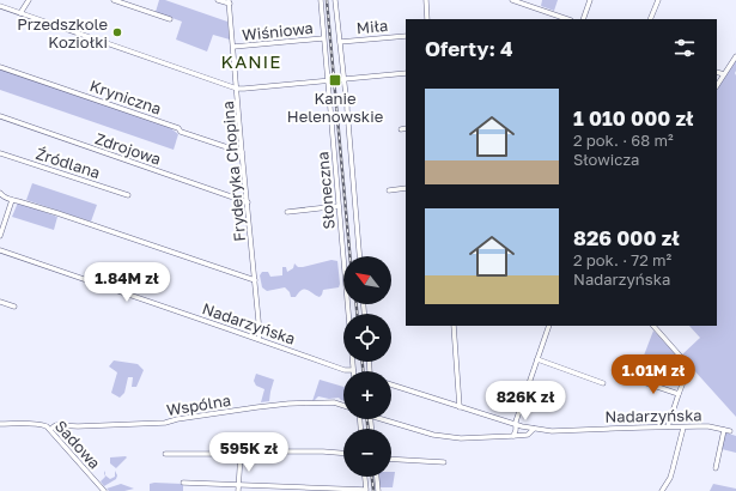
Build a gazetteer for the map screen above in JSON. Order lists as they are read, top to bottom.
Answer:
{
  "streets": {
    "street": [
      "Miła",
      "Wiśniowa",
      "Kryniczna",
      "Zdrojowa",
      "Źródlana",
      "Fryderyka Chopina",
      "Słoneczna",
      "Nadarzyńska",
      "Wspólna",
      "Sadowa"
    ]
  },
  "crossings": [
    ["Wiśniowa", "Fryderyka Chopina"],
    ["Wiśniowa", "Słoneczna"],
    ["Kryniczna", "Fryderyka Chopina"],
    ["Zdrojowa", "Fryderyka Chopina"],
    ["Fryderyka Chopina", "Nadarzyńska"],
    ["Słoneczna", "Nadarzyńska"],
    ["Wspólna", "Sadowa"]
  ],
  "districts": ["KANIE"],
  "places": {
    "other": ["Przedszkole Koziołki"],
    "transit": ["Kanie Helenowskie"]
  },
  "north": "top left",
  "page": {
    "heading": "Oferty: 4",
    "list": [
      {
        "name": "1 010 000 zł",
        "note": "2 pok. · 68 m² · Słowicza"
      },
      {
        "name": "826 000 zł",
        "note": "2 pok. · 72 m² · Nadarzyńska"
      }
    ],
    "map_buttons": ["+", "−"],
    "price": [
      "1.84M zł",
      "1.01M zł",
      "826K zł",
      "595K zł"
    ]
  }
}
